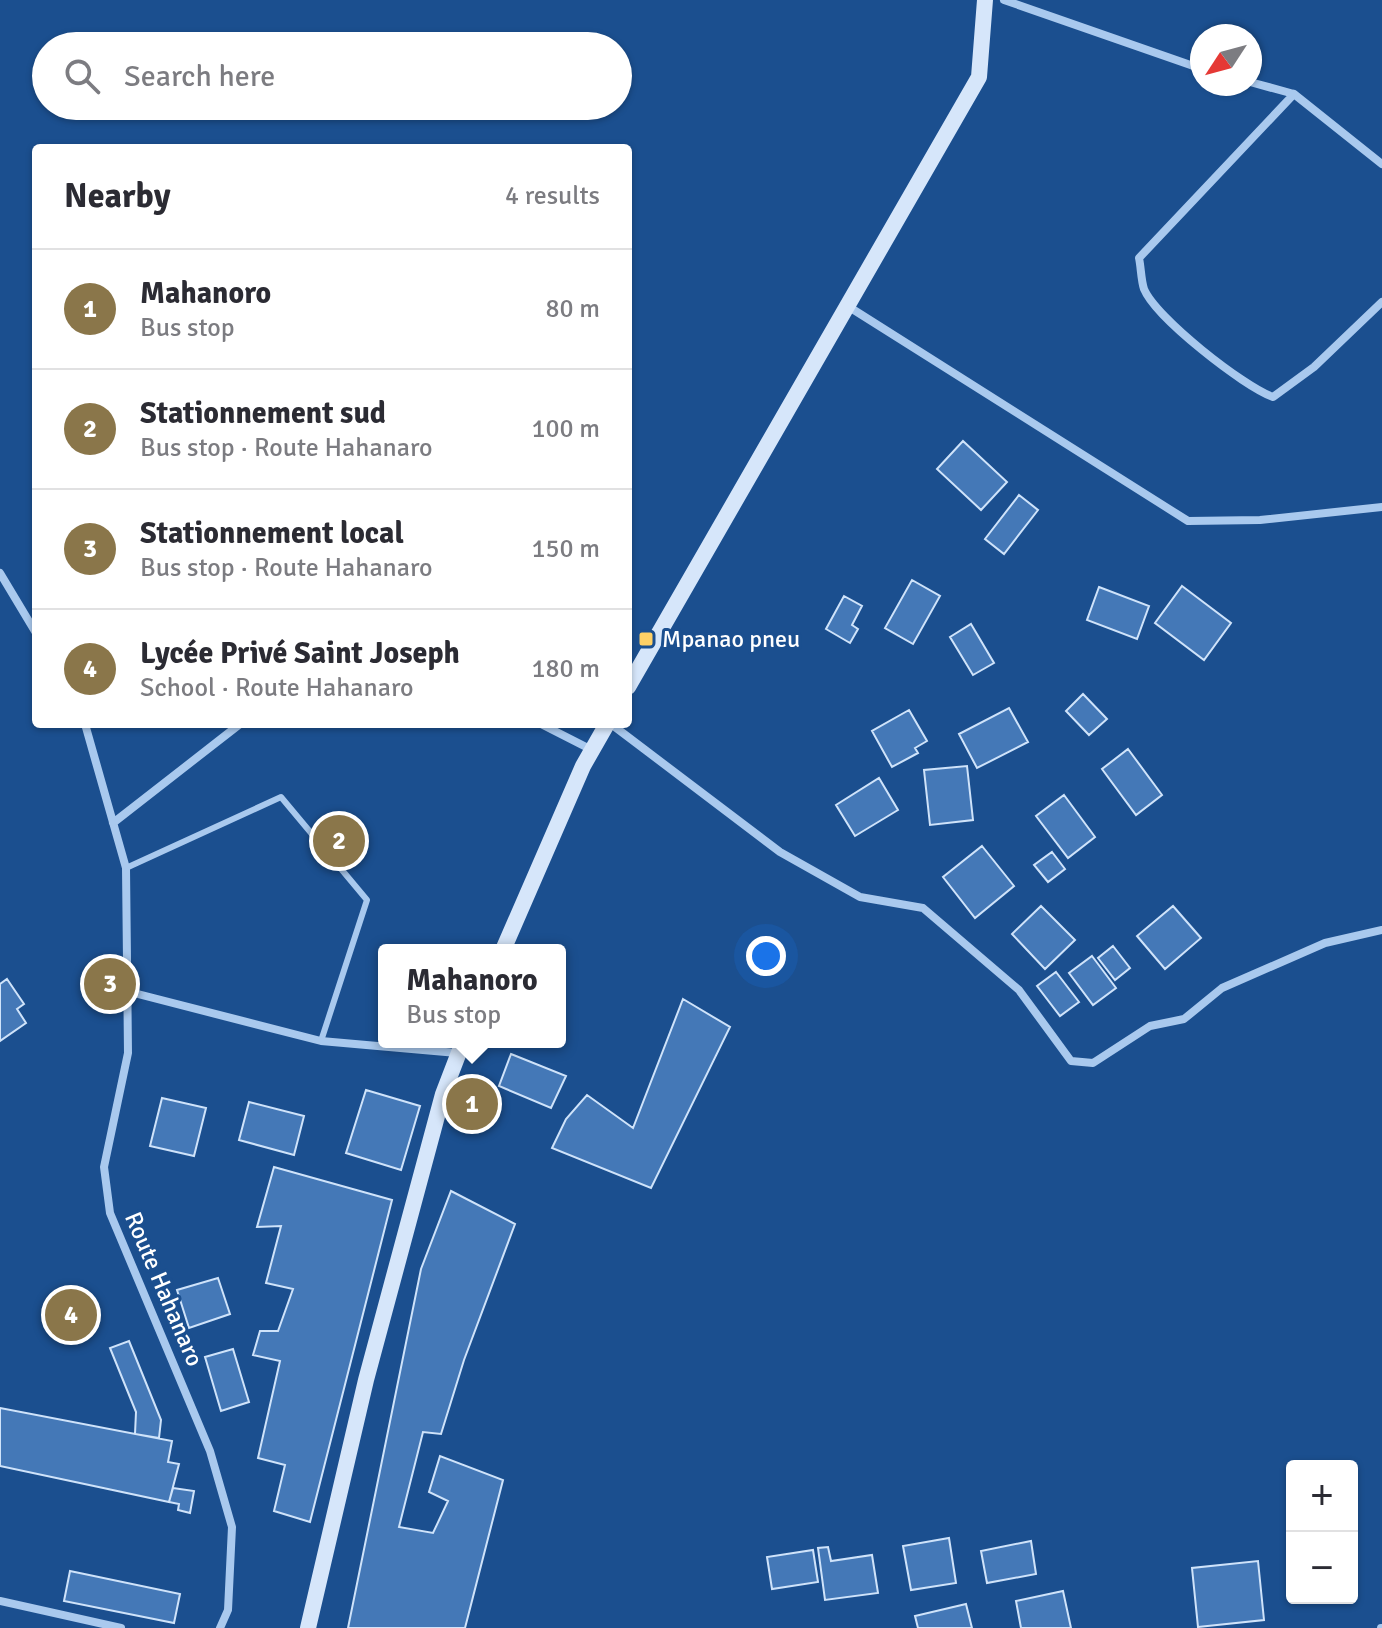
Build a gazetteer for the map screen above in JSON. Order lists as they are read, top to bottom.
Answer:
{
  "streets": {
    "street": ["Route Hahanaro"]
  },
  "places": {
    "transit": ["Mpanao pneu"]
  },
  "north": "bottom left",
  "page": {
    "search": "Search here",
    "heading": ["Nearby", "4 results"],
    "list": [
      {
        "mark": "1",
        "name": "Mahanoro",
        "note": "Bus stop",
        "value": "80 m"
      },
      {
        "mark": "2",
        "name": "Stationnement sud",
        "note": "Bus stop · Route Hahanaro",
        "value": "100 m"
      },
      {
        "mark": "3",
        "name": "Stationnement local",
        "note": "Bus stop · Route Hahanaro",
        "value": "150 m"
      },
      {
        "mark": "4",
        "name": "Lycée Privé Saint Joseph",
        "note": "School · Route Hahanaro",
        "value": "180 m"
      }
    ],
    "pins": [
      "2",
      "3",
      "1",
      "4"
    ],
    "popup": ["Mahanoro", "Bus stop"],
    "map_buttons": ["+", "−"]
  }
}
